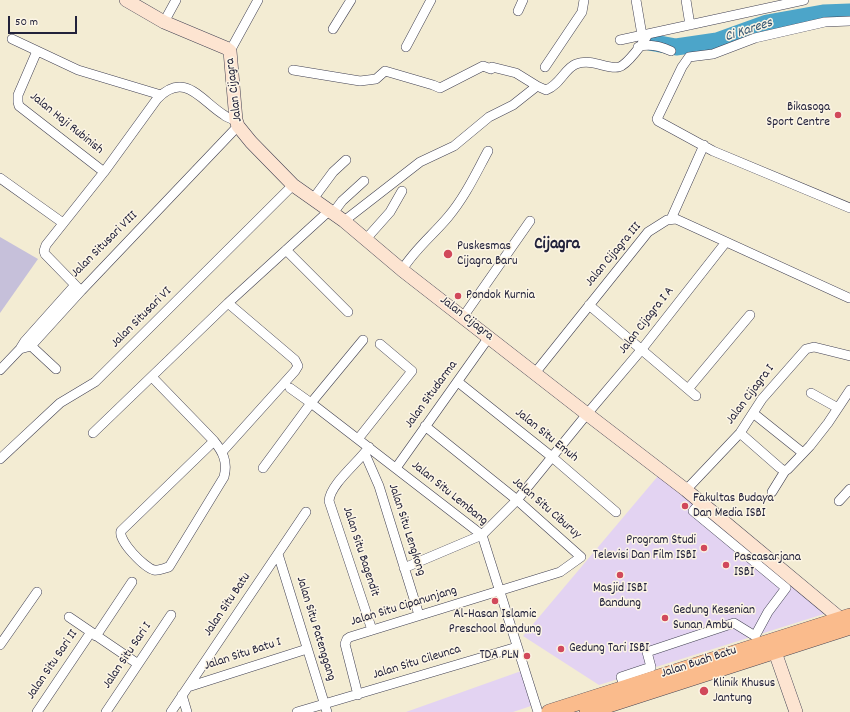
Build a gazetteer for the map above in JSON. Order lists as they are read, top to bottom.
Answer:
{
  "streets": {
    "main road": ["Jalan Buah Batu"],
    "street": [
      "Jalan Cijagra",
      "Jalan Haji Rubinish",
      "Jalan Situsari VIII",
      "Jalan Cijagra III",
      "Jalan Situsari VI",
      "Jalan Cijagra I A",
      "Jalan Situdarma",
      "Jalan Cijagra I",
      "Jalan Situ Emuh",
      "Jalan Situ Lembang",
      "Jalan Situ Ciburuy",
      "Jalan Situ Lengkong",
      "Jalan Situ Bagendit",
      "Jalan Situ Batu",
      "Jalan Situ Cipanunjang",
      "Jalan Situ Patenggang",
      "Jalan Situ Batu I",
      "Jalan Situ Sari I",
      "Jalan Situ Cileunca",
      "Jalan Situ Sari II"
    ]
  },
  "crossings": [
    ["Jalan Cijagra", "Jalan Situsari VIII"],
    ["Jalan Cijagra", "Jalan Cijagra III"],
    ["Jalan Cijagra", "Jalan Situsari VI"],
    ["Jalan Cijagra", "Jalan Cijagra I A"],
    ["Jalan Cijagra", "Jalan Situdarma"],
    ["Jalan Cijagra", "Jalan Cijagra I"],
    ["Jalan Cijagra", "Jalan Buah Batu"],
    ["Jalan Haji Rubinish", "Jalan Situsari VIII"],
    ["Jalan Cijagra I A", "Jalan Situ Emuh"],
    ["Jalan Cijagra I A", "Jalan Situ Lembang"],
    ["Jalan Cijagra I A", "Jalan Situ Ciburuy"],
    ["Jalan Situdarma", "Jalan Situ Emuh"],
    ["Jalan Situdarma", "Jalan Situ Lembang"],
    ["Jalan Situdarma", "Jalan Situ Ciburuy"],
    ["Jalan Situ Lembang", "Jalan Situ Ciburuy"],
    ["Jalan Situ Lembang", "Jalan Situ Lengkong"],
    ["Jalan Situ Lembang", "Jalan Situ Bagendit"],
    ["Jalan Situ Lembang", "Jalan Situ Cipanunjang"],
    ["Jalan Situ Lembang", "Jalan Situ Cileunca"],
    ["Jalan Situ Ciburuy", "Jalan Situ Cipanunjang"],
    ["Jalan Situ Lengkong", "Jalan Situ Bagendit"],
    ["Jalan Situ Lengkong", "Jalan Situ Cipanunjang"],
    ["Jalan Situ Bagendit", "Jalan Situ Cipanunjang"],
    ["Jalan Situ Batu", "Jalan Situ Patenggang"],
    ["Jalan Situ Batu", "Jalan Situ Batu I"],
    ["Jalan Situ Cipanunjang", "Jalan Situ Cileunca"],
    ["Jalan Situ Patenggang", "Jalan Situ Batu I"],
    ["Jalan Situ Patenggang", "Jalan Situ Cileunca"]
  ],
  "districts": ["Cijagra"],
  "water": ["Ci Karees"],
  "places": [
    "Bikasoga Sport Centre",
    "Puskesmas Cijagra Baru",
    "Pondok Kurnia",
    "Fakultas Budaya Dan Media ISBI",
    "Program Studi Televisi Dan Film ISBI",
    "Pascasarjana ISBI",
    "Masjid ISBI Bandung",
    "Al-Hasan Islamic Preschool Bandung",
    "Gedung Kesenian Sunan Ambu",
    "Gedung Tari ISBI",
    "TDA PLN",
    "Klinik Khusus Jantung"
  ],
  "scale_bar": "50 m"
}
